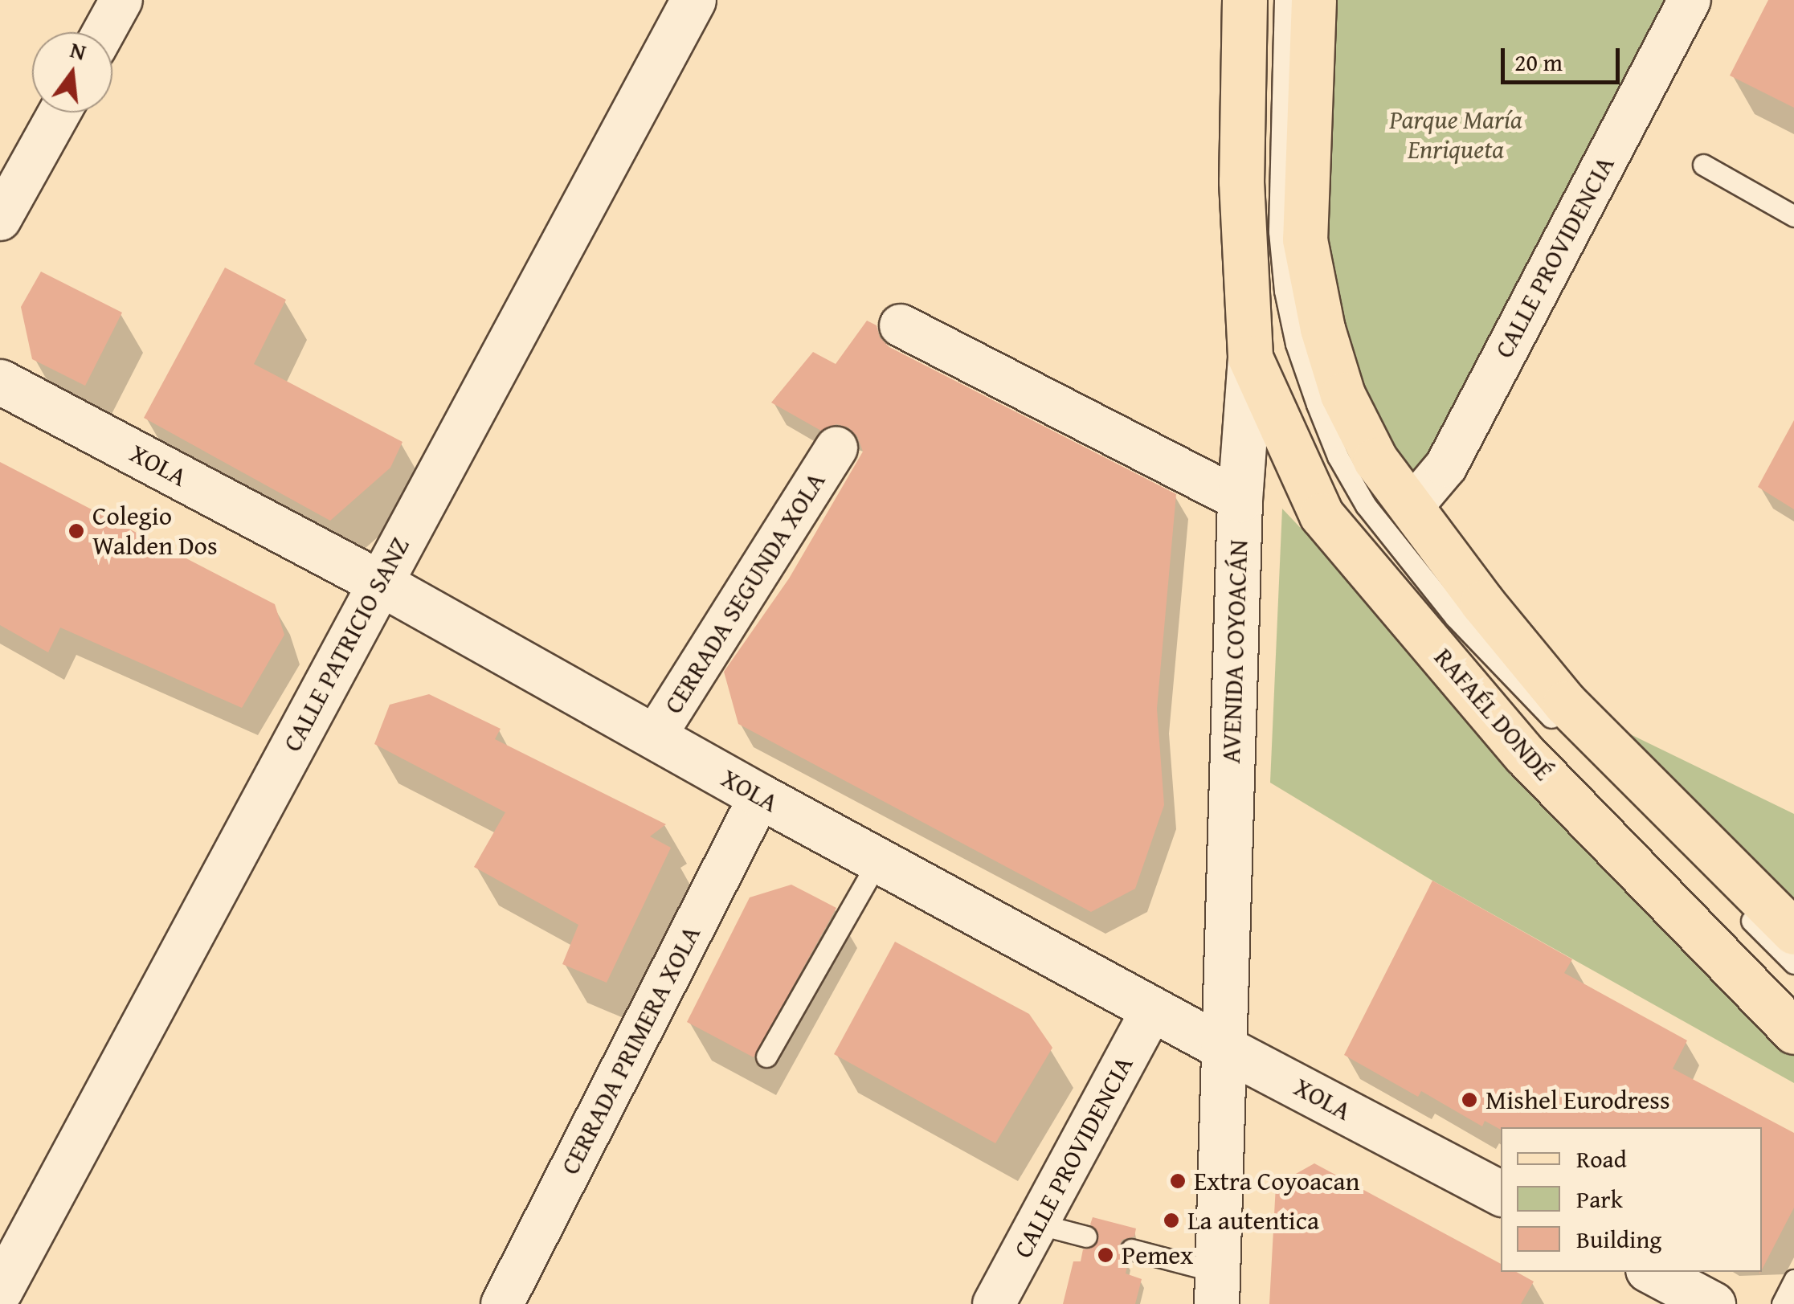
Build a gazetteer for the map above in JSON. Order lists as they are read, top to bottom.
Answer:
{
  "streets": {
    "main road": ["AVENIDA COYOACÁN", "RAFAÉL DONDÉ"],
    "street": [
      "CALLE PROVIDENCIA",
      "XOLA",
      "CERRADA SEGUNDA XOLA",
      "CALLE PATRICIO SANZ",
      "CERRADA PRIMERA XOLA"
    ]
  },
  "crossings": [
    ["CALLE PROVIDENCIA", "XOLA"],
    ["XOLA", "CERRADA SEGUNDA XOLA"],
    ["XOLA", "CALLE PATRICIO SANZ"],
    ["XOLA", "AVENIDA COYOACÁN"],
    ["XOLA", "CERRADA PRIMERA XOLA"],
    ["AVENIDA COYOACÁN", "RAFAÉL DONDÉ"]
  ],
  "parks": ["Parque María Enriqueta"],
  "places": [
    "Colegio Walden Dos",
    "Mishel Eurodress",
    "Extra Coyoacan",
    "La autentica",
    "Pemex"
  ],
  "legend": ["Road", "Park", "Building"],
  "scale_bar": "20 m",
  "north": "top"
}
